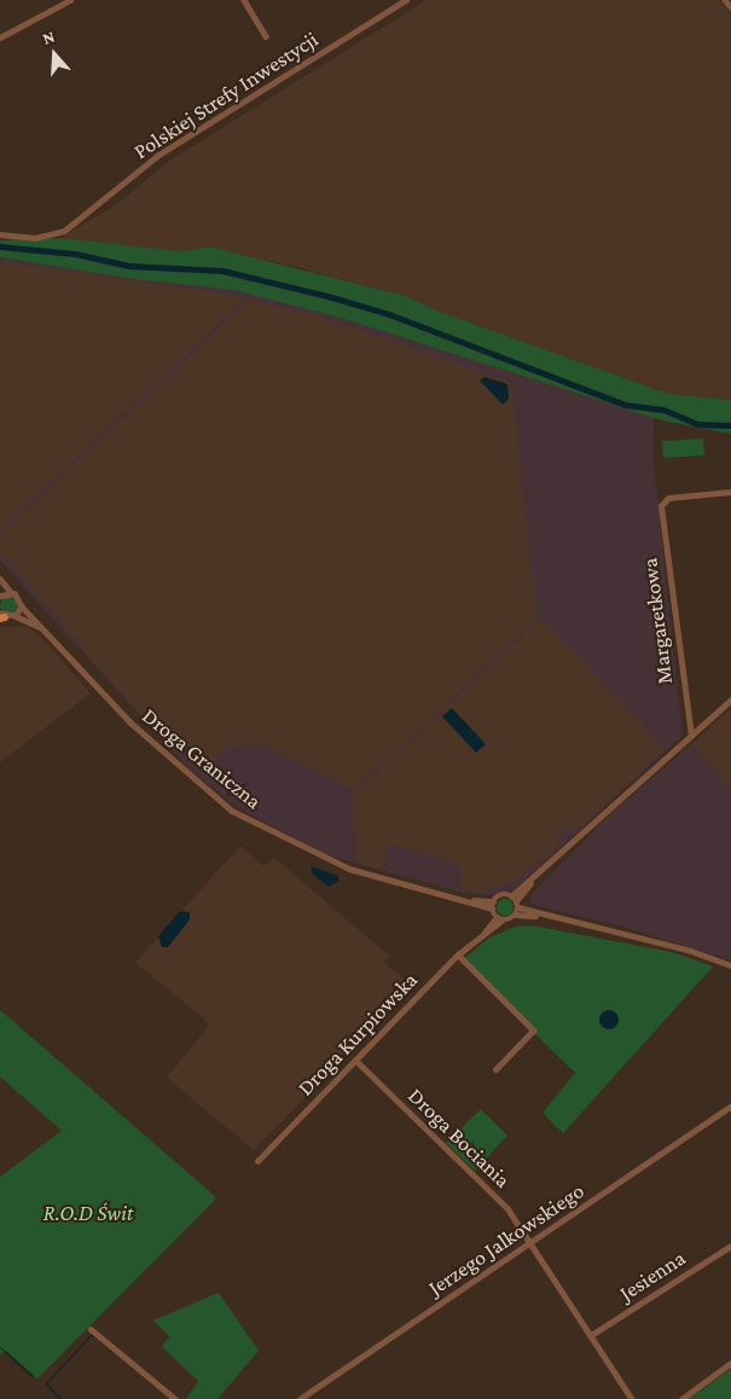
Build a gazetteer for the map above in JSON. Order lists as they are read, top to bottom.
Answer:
{
  "streets": {
    "street": [
      "Polskiej Strefy Inwestycji",
      "Margaretkowa",
      "Droga Graniczna",
      "Droga Kurpiowska",
      "Droga Bociania",
      "Jerzego Jalkowskiego",
      "Jesienna"
    ]
  },
  "crossings": [
    ["Droga Kurpiowska", "Droga Bociania"],
    ["Droga Bociania", "Jerzego Jalkowskiego"],
    ["Droga Bociania", "Jesienna"]
  ],
  "parks": ["R.O.D Świt"],
  "north": "top"
}
